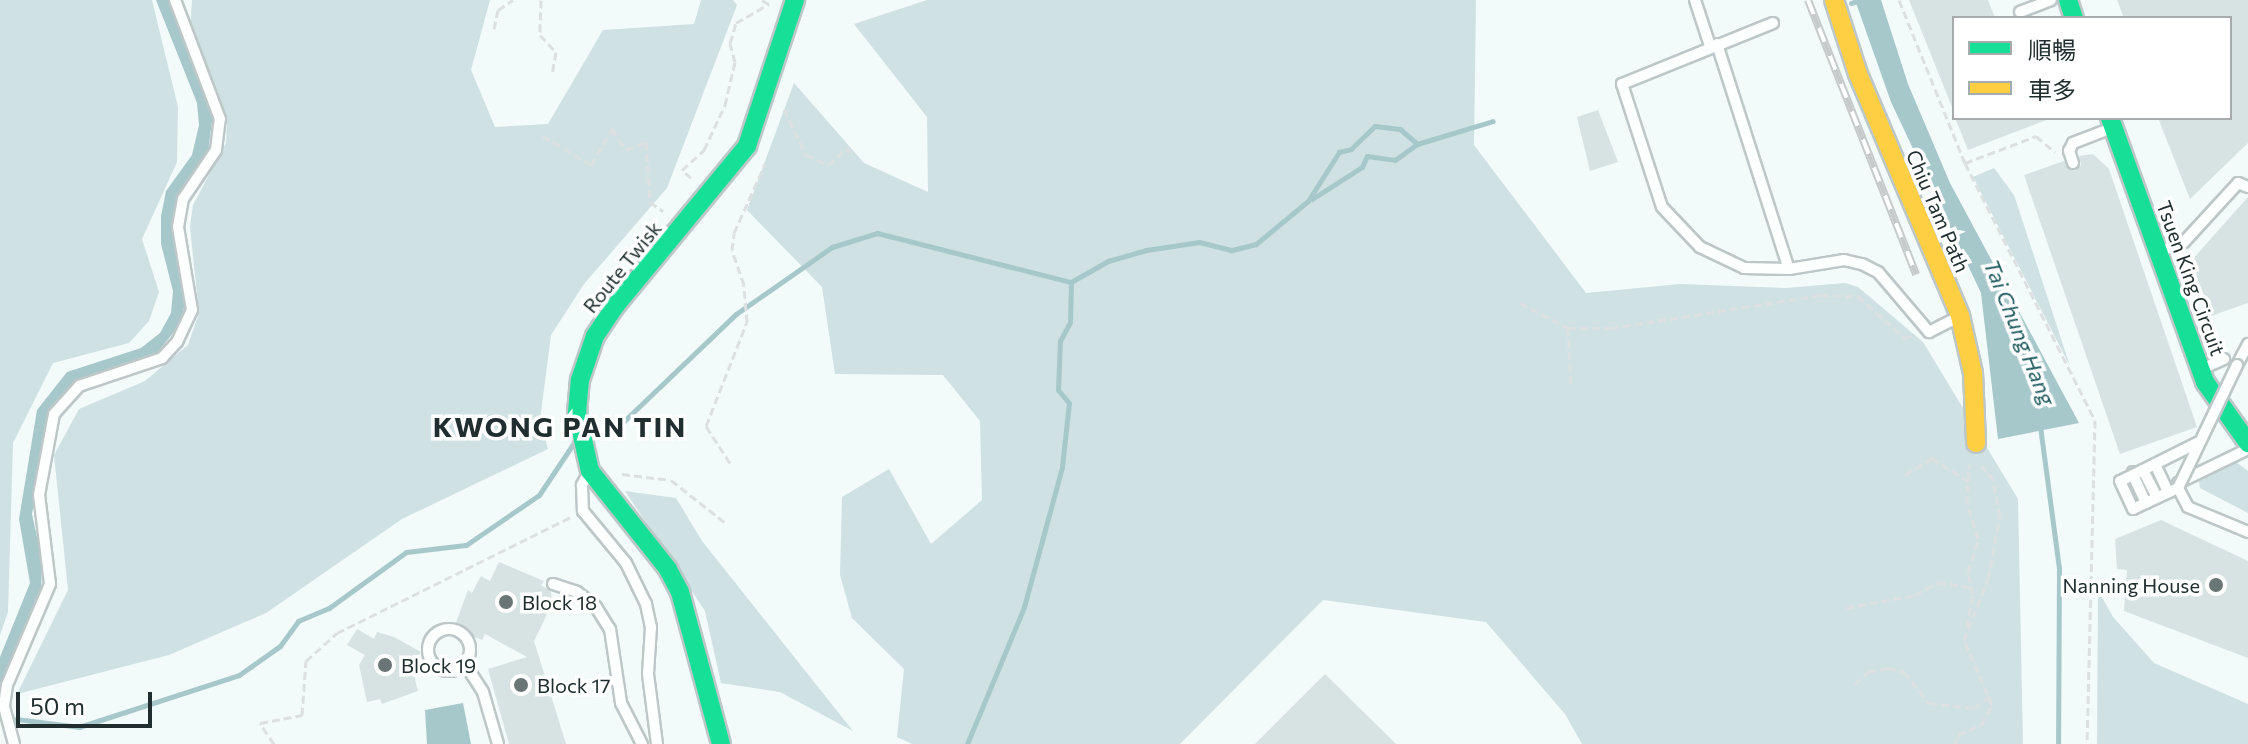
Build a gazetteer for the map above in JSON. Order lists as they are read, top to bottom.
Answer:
{
  "streets": {
    "main road": ["Chiu Tam Path", "Route Twisk", "Tsuen King Circuit"]
  },
  "districts": ["KWONG PAN TIN"],
  "water": ["Tai Chung Hang"],
  "places": [
    "Nanning House",
    "Block 18",
    "Block 19",
    "Block 17"
  ],
  "legend": ["順暢", "車多"],
  "scale_bar": "50 m"
}
